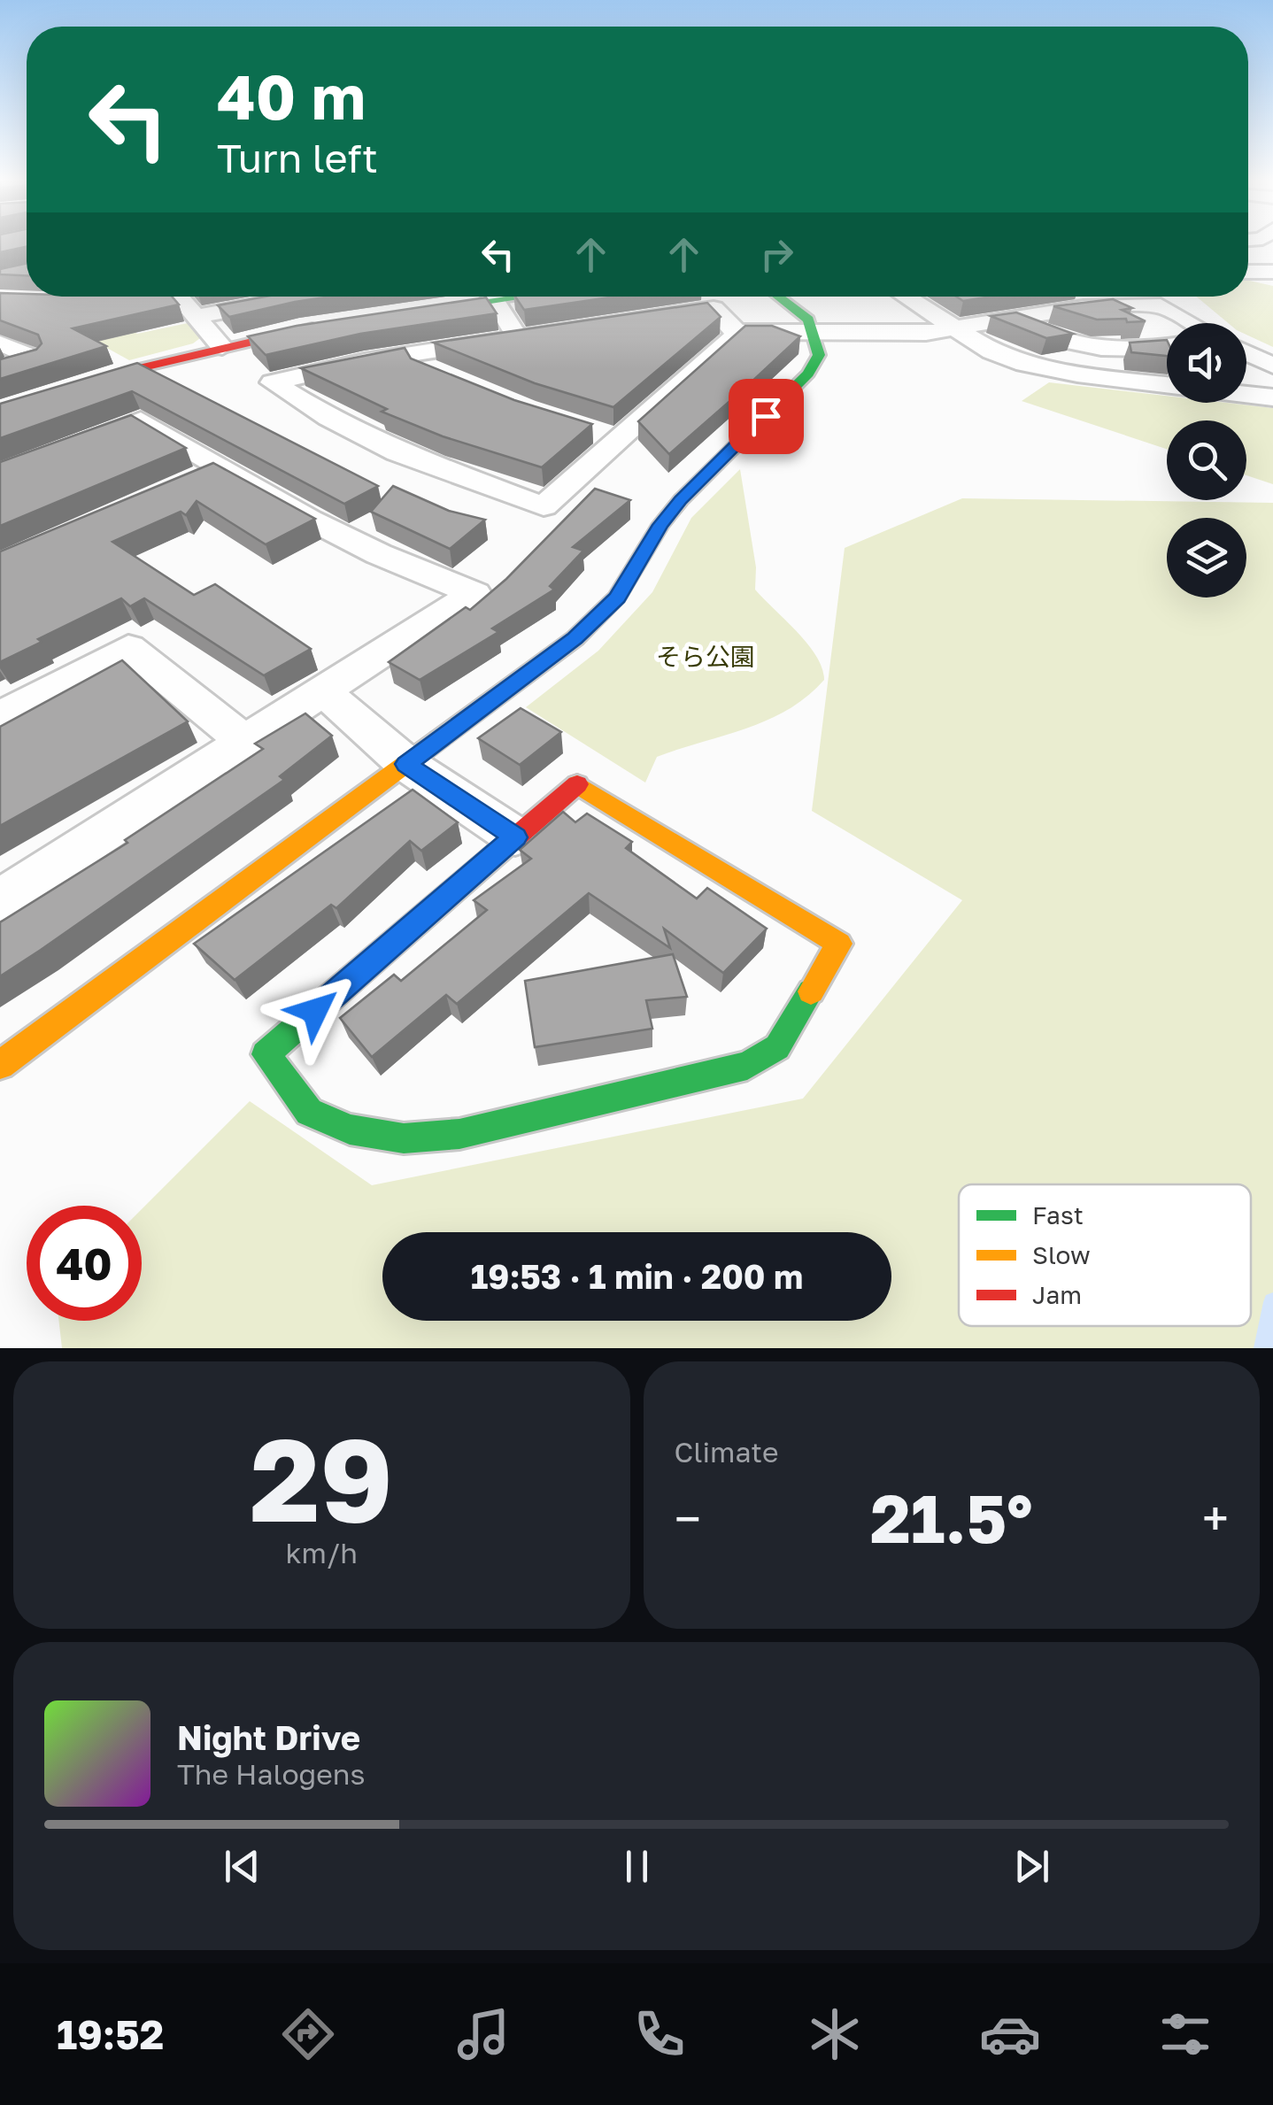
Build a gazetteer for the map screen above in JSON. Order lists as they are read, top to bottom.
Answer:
{
  "parks": ["そら公園"],
  "legend": ["Fast", "Slow", "Jam"],
  "page": {
    "turn": ["40 m", "Turn left"],
    "limit": "40",
    "trip": "19:53 · 1 min · 200 m",
    "tile": [
      ["29", "km/h"],
      "Climate"
    ],
    "heat": ["−", "21.5°", "+"],
    "song": ["Night Drive", "The Halogens"],
    "tabs": "19:52"
  }
}
